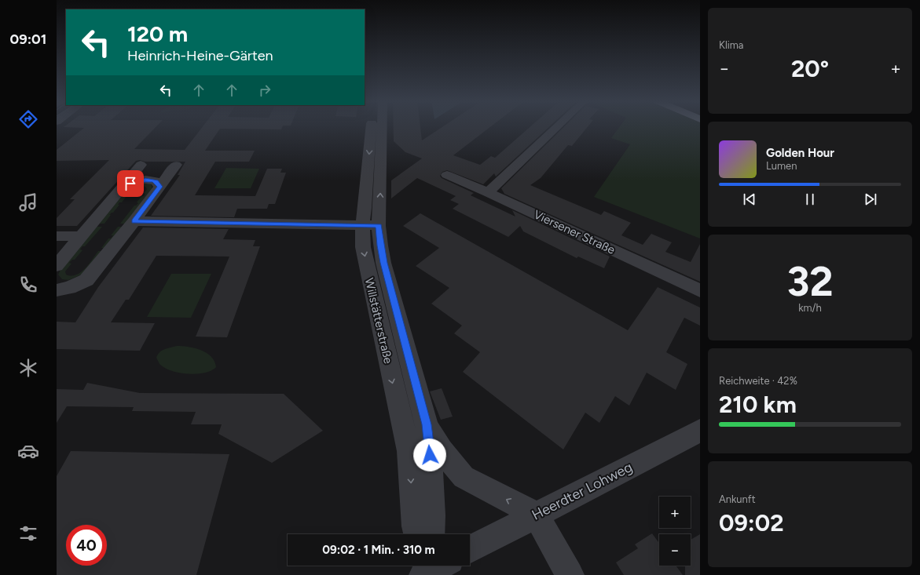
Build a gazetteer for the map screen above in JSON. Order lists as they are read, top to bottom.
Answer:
{
  "streets": {
    "street": ["Viersener Straße", "Willstätterstraße", "Heerdter Lohweg"]
  },
  "crossings": [
    ["Willstätterstraße", "Heerdter Lohweg"]
  ],
  "page": {
    "tabs": "09:01",
    "tile": [
      "Klima",
      ["32", "km/h"],
      ["Reichweite · 42%", "210 km"],
      ["Ankunft", "09:02"]
    ],
    "turn": ["120 m", "Heinrich-Heine-Gärten"],
    "heat": ["−", "20°", "+"],
    "song": ["Golden Hour", "Lumen"],
    "map_buttons": ["+", "−"],
    "limit": "40",
    "trip": "09:02 · 1 Min. · 310 m"
  }
}
